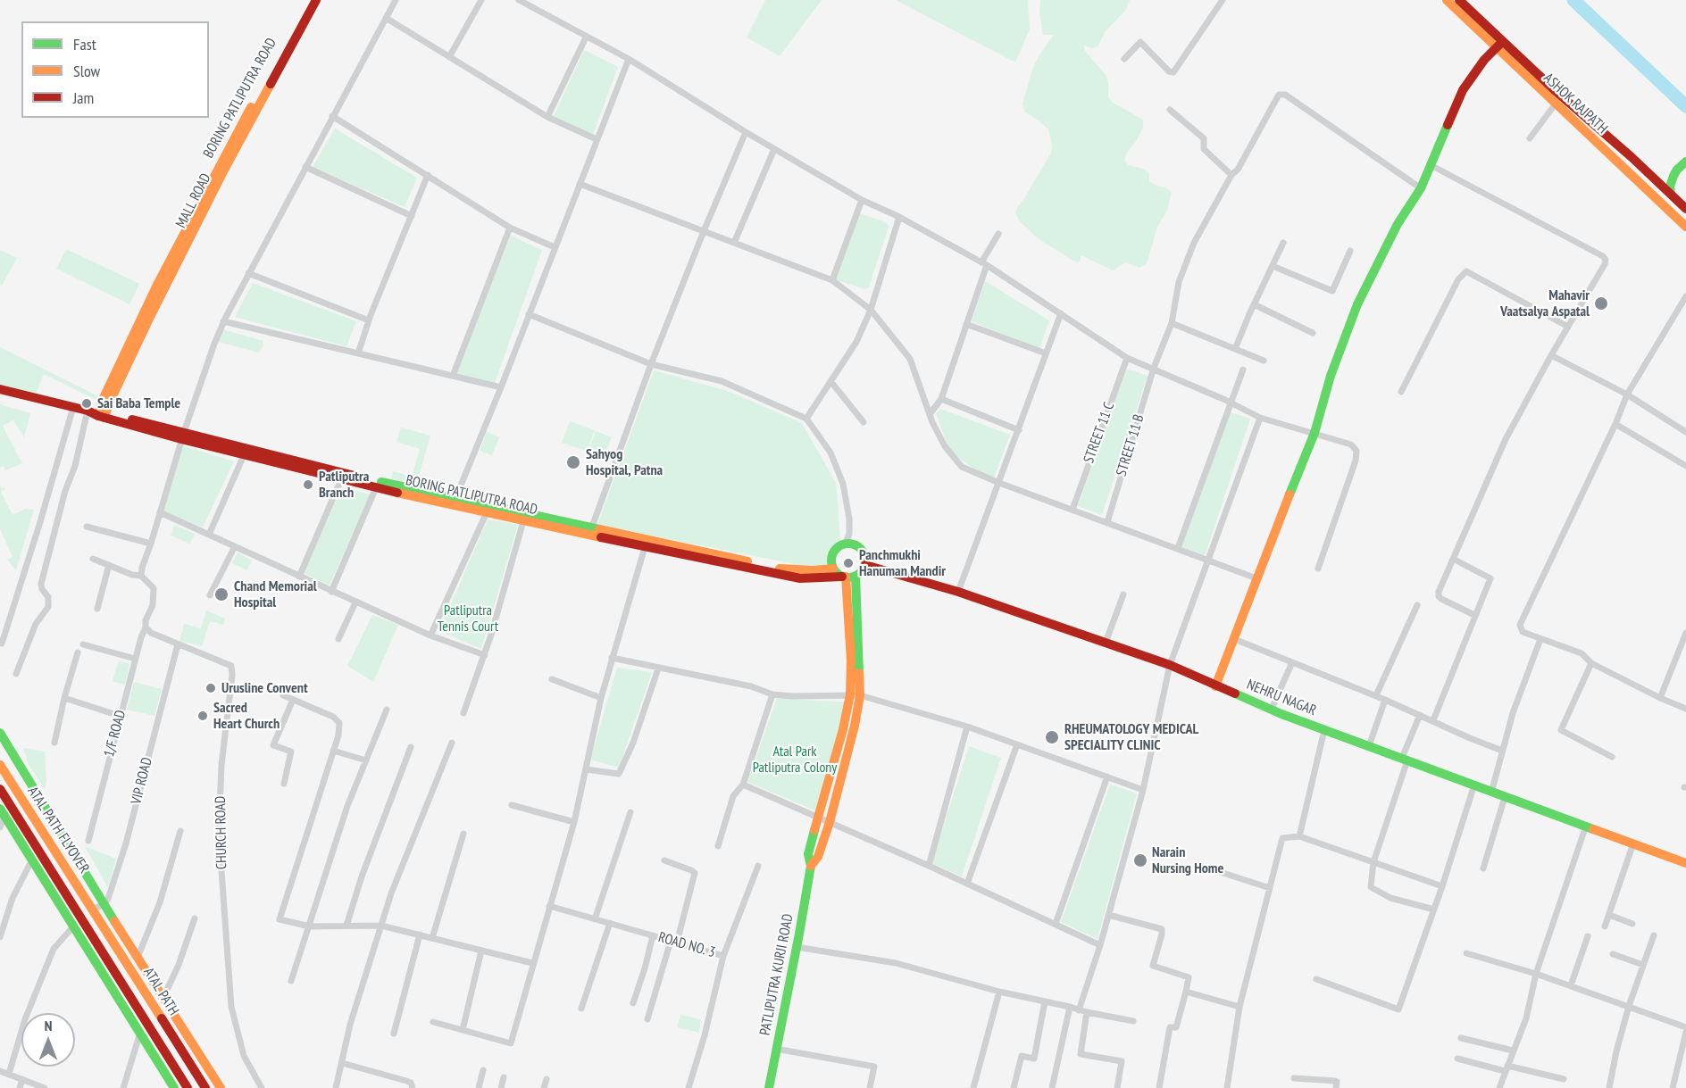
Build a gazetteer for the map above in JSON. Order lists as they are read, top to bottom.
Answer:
{
  "streets": {
    "street": [
      "BORING PATLIPUTRA ROAD",
      "ASHOK RAJPATH",
      "MALL ROAD",
      "STREET 11 C",
      "STREET 11 B",
      "NEHRU NAGAR",
      "1/F ROAD",
      "VIP ROAD",
      "ATAL PATH FLYOVER",
      "CHURCH ROAD",
      "ROAD NO. 3",
      "PATLIPUTRA KURJI ROAD",
      "ATAL PATH"
    ]
  },
  "crossings": [
    ["BORING PATLIPUTRA ROAD", "MALL ROAD"],
    ["BORING PATLIPUTRA ROAD", "NEHRU NAGAR"],
    ["BORING PATLIPUTRA ROAD", "PATLIPUTRA KURJI ROAD"],
    ["NEHRU NAGAR", "PATLIPUTRA KURJI ROAD"],
    ["1/F ROAD", "CHURCH ROAD"],
    ["VIP ROAD", "CHURCH ROAD"],
    ["ATAL PATH FLYOVER", "ATAL PATH"]
  ],
  "parks": ["Patliputra Tennis Court", "Atal Park Patliputra Colony"],
  "places": [
    "Mahavir Vaatsalya Aspatal",
    "Sai Baba Temple",
    "Sahyog Hospital, Patna",
    "Patliputra Branch",
    "Panchmukhi Hanuman Mandir",
    "Chand Memorial Hospital",
    "Urusline Convent",
    "Sacred Heart Church",
    "RHEUMATOLOGY MEDICAL SPECIALITY CLINIC",
    "Narain Nursing Home"
  ],
  "legend": ["Fast", "Slow", "Jam"],
  "north": "top"
}
